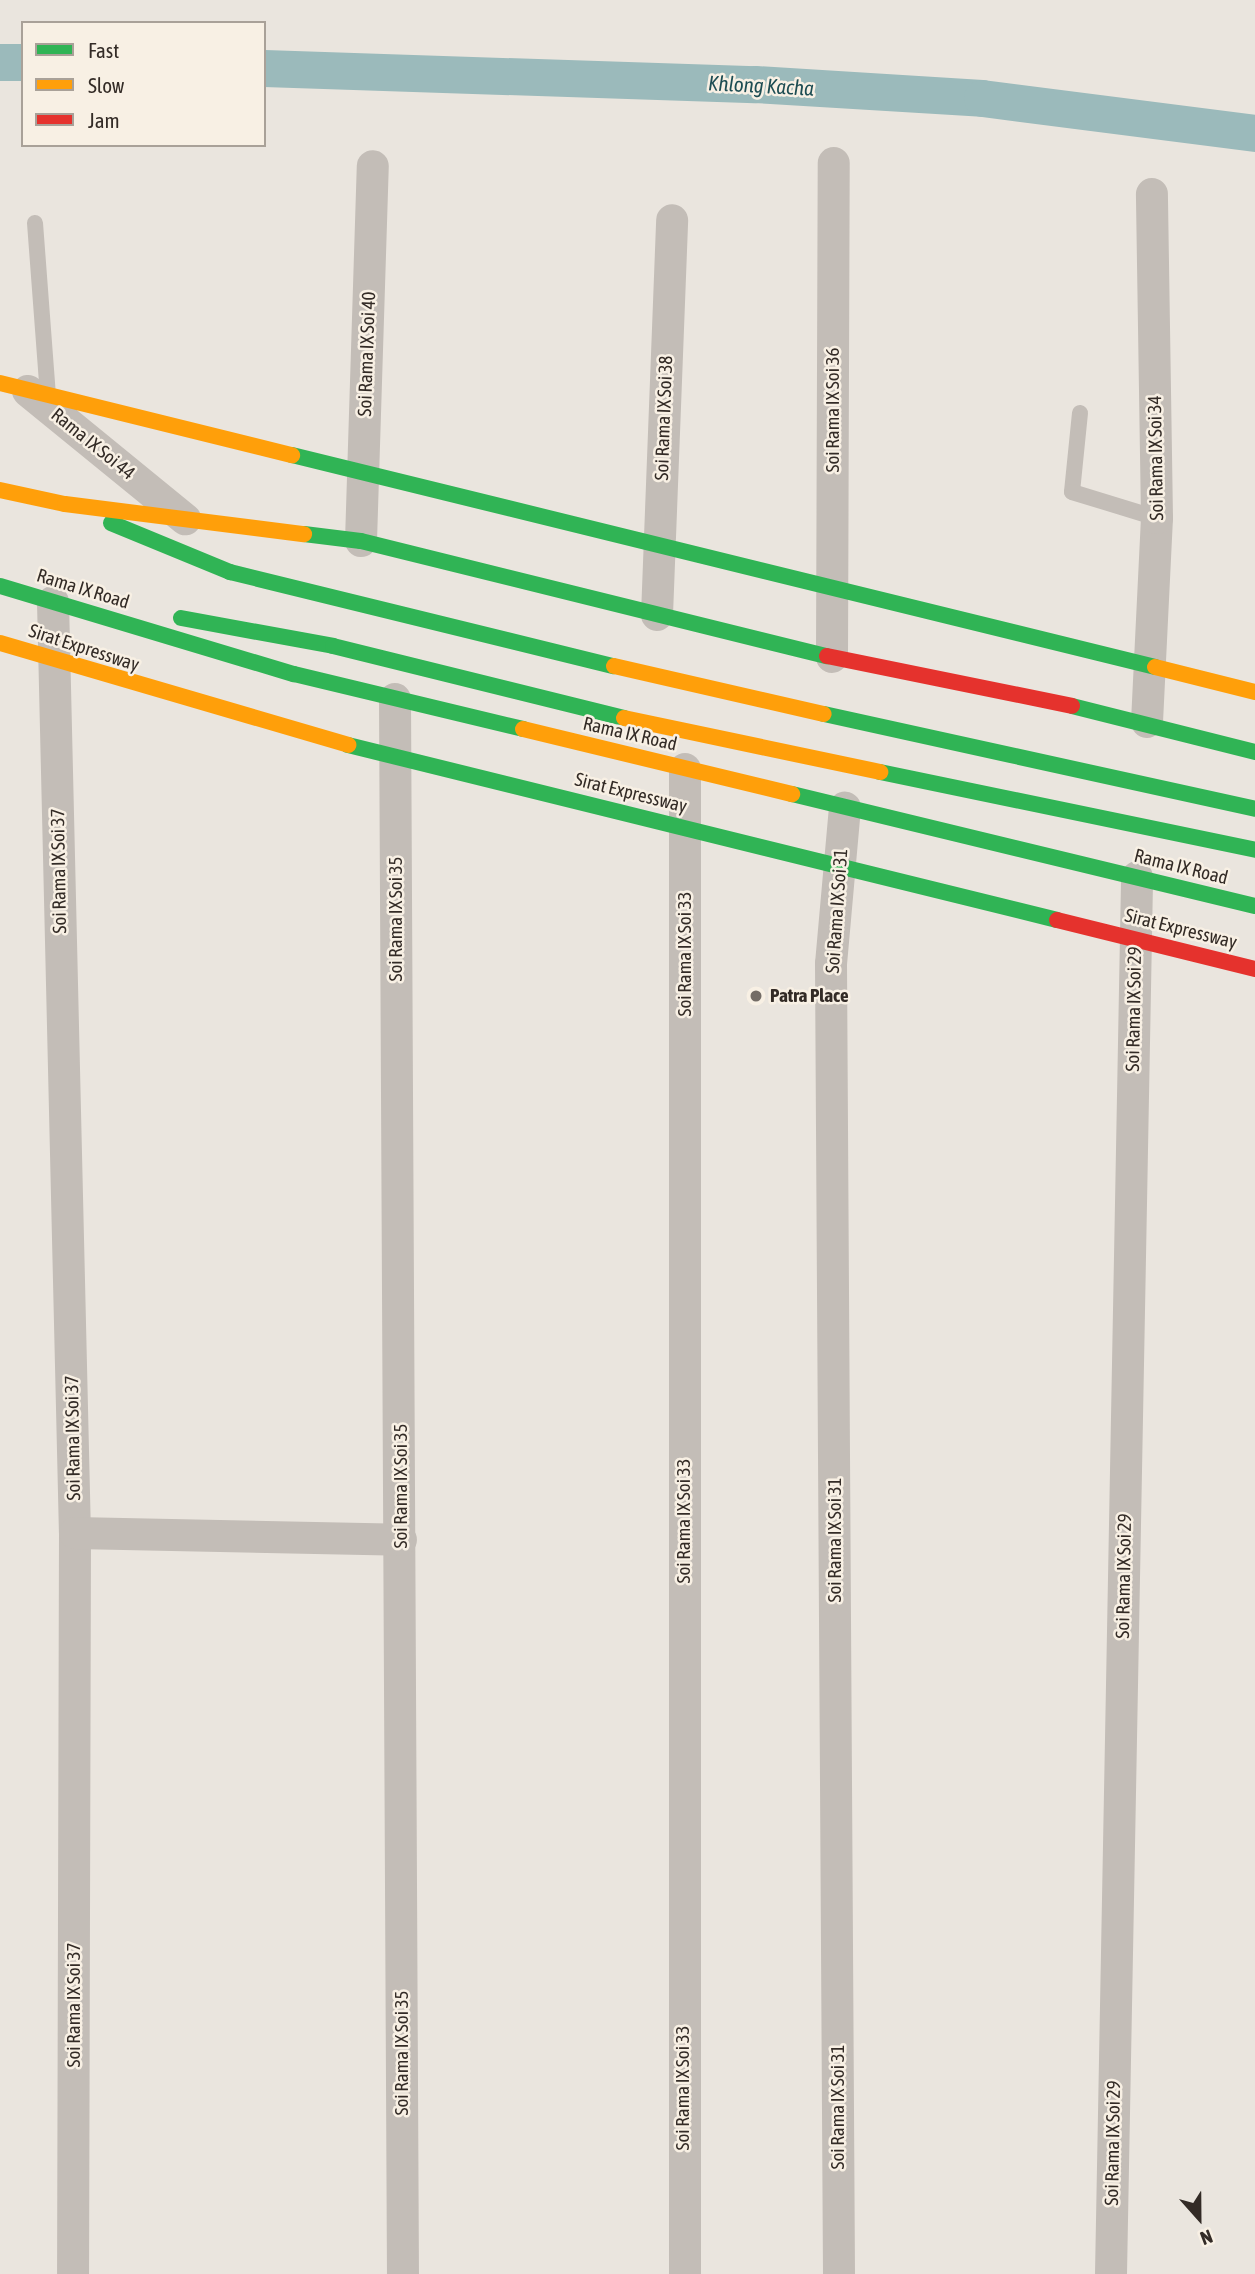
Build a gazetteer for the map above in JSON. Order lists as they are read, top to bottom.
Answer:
{
  "streets": {
    "main road": ["Rama IX Road", "Sirat Expressway"],
    "street": [
      "Soi Rama IX Soi 40",
      "Soi Rama IX Soi 36",
      "Soi Rama IX Soi 38",
      "Rama IX Soi 44",
      "Soi Rama IX Soi 34",
      "Soi Rama IX Soi 37",
      "Soi Rama IX Soi 31",
      "Soi Rama IX Soi 35",
      "Soi Rama IX Soi 33",
      "Soi Rama IX Soi 29"
    ]
  },
  "crossings": [
    ["Rama IX Road", "Soi Rama IX Soi 37"],
    ["Rama IX Road", "Soi Rama IX Soi 31"],
    ["Rama IX Road", "Soi Rama IX Soi 35"],
    ["Rama IX Road", "Soi Rama IX Soi 33"],
    ["Rama IX Road", "Soi Rama IX Soi 29"]
  ],
  "water": ["Khlong Kacha"],
  "places": ["Patra Place"],
  "legend": ["Fast", "Slow", "Jam"],
  "north": "bottom"
}
